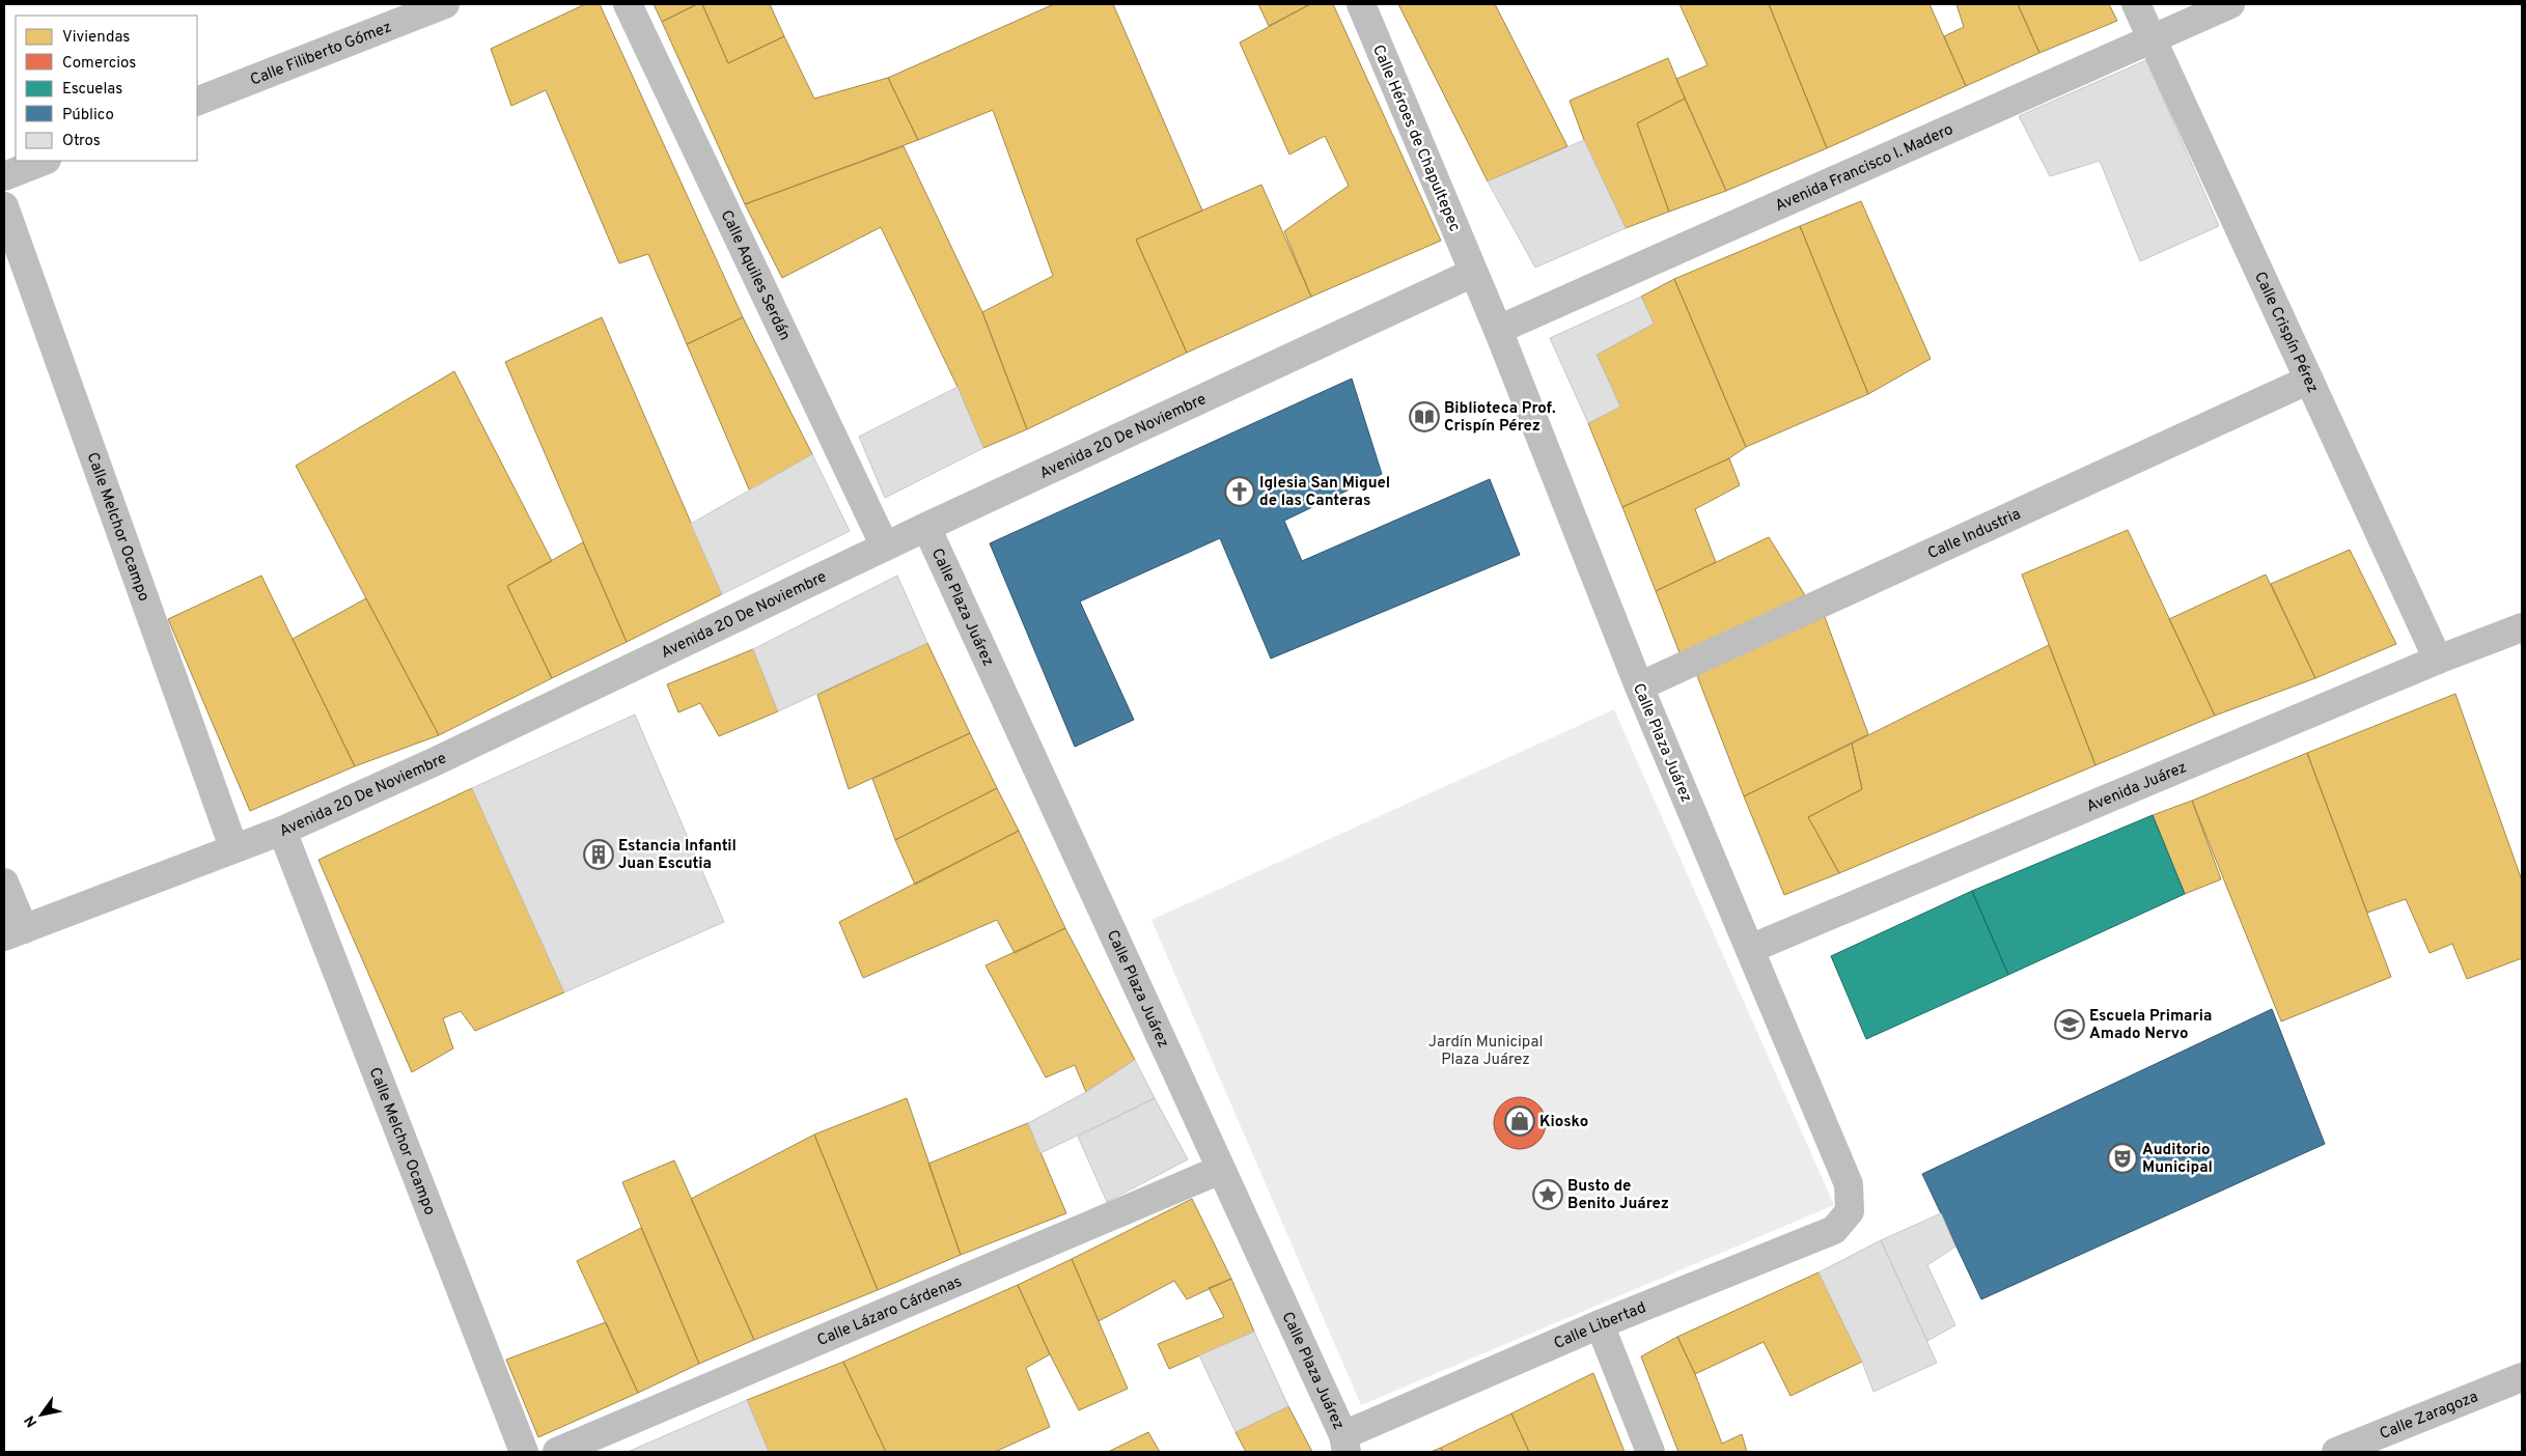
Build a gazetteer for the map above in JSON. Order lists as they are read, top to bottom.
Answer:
{
  "streets": {
    "street": [
      "Calle Filiberto Gómez",
      "Calle Héroes de Chapultepec",
      "Avenida Francisco I. Madero",
      "Calle Aquiles Serdán",
      "Calle Crispín Pérez",
      "Avenida 20 De Noviembre",
      "Calle Melchor Ocampo",
      "Calle Industria",
      "Calle Plaza Juárez",
      "Avenida Juárez",
      "Calle Lázaro Cárdenas",
      "Calle Libertad",
      "Calle Zaragoza"
    ]
  },
  "crossings": [
    ["Calle Héroes de Chapultepec", "Avenida 20 De Noviembre"],
    ["Calle Héroes de Chapultepec", "Calle Plaza Juárez"],
    ["Avenida Francisco I. Madero", "Calle Crispín Pérez"],
    ["Avenida Francisco I. Madero", "Calle Plaza Juárez"],
    ["Calle Aquiles Serdán", "Avenida 20 De Noviembre"],
    ["Calle Crispín Pérez", "Calle Industria"],
    ["Calle Crispín Pérez", "Avenida Juárez"],
    ["Avenida 20 De Noviembre", "Calle Melchor Ocampo"],
    ["Avenida 20 De Noviembre", "Calle Plaza Juárez"],
    ["Calle Industria", "Calle Plaza Juárez"],
    ["Calle Plaza Juárez", "Avenida Juárez"],
    ["Calle Plaza Juárez", "Calle Lázaro Cárdenas"],
    ["Calle Plaza Juárez", "Calle Libertad"]
  ],
  "parks": ["Jardín Municipal Plaza Juárez"],
  "places": {
    "library": ["Biblioteca Prof. Crispín Pérez"],
    "church": ["Iglesia San Miguel de las Canteras"],
    "building": ["Estancia Infantil Juan Escutia"],
    "school or university": ["Escuela Primaria Amado Nervo"],
    "shop": ["Kiosko"],
    "theatre": ["Auditorio Municipal"],
    "place": ["Busto de Benito Juárez"]
  },
  "legend": [
    "Viviendas",
    "Comercios",
    "Escuelas",
    "Público",
    "Otros"
  ],
  "north": "bottom left"
}
